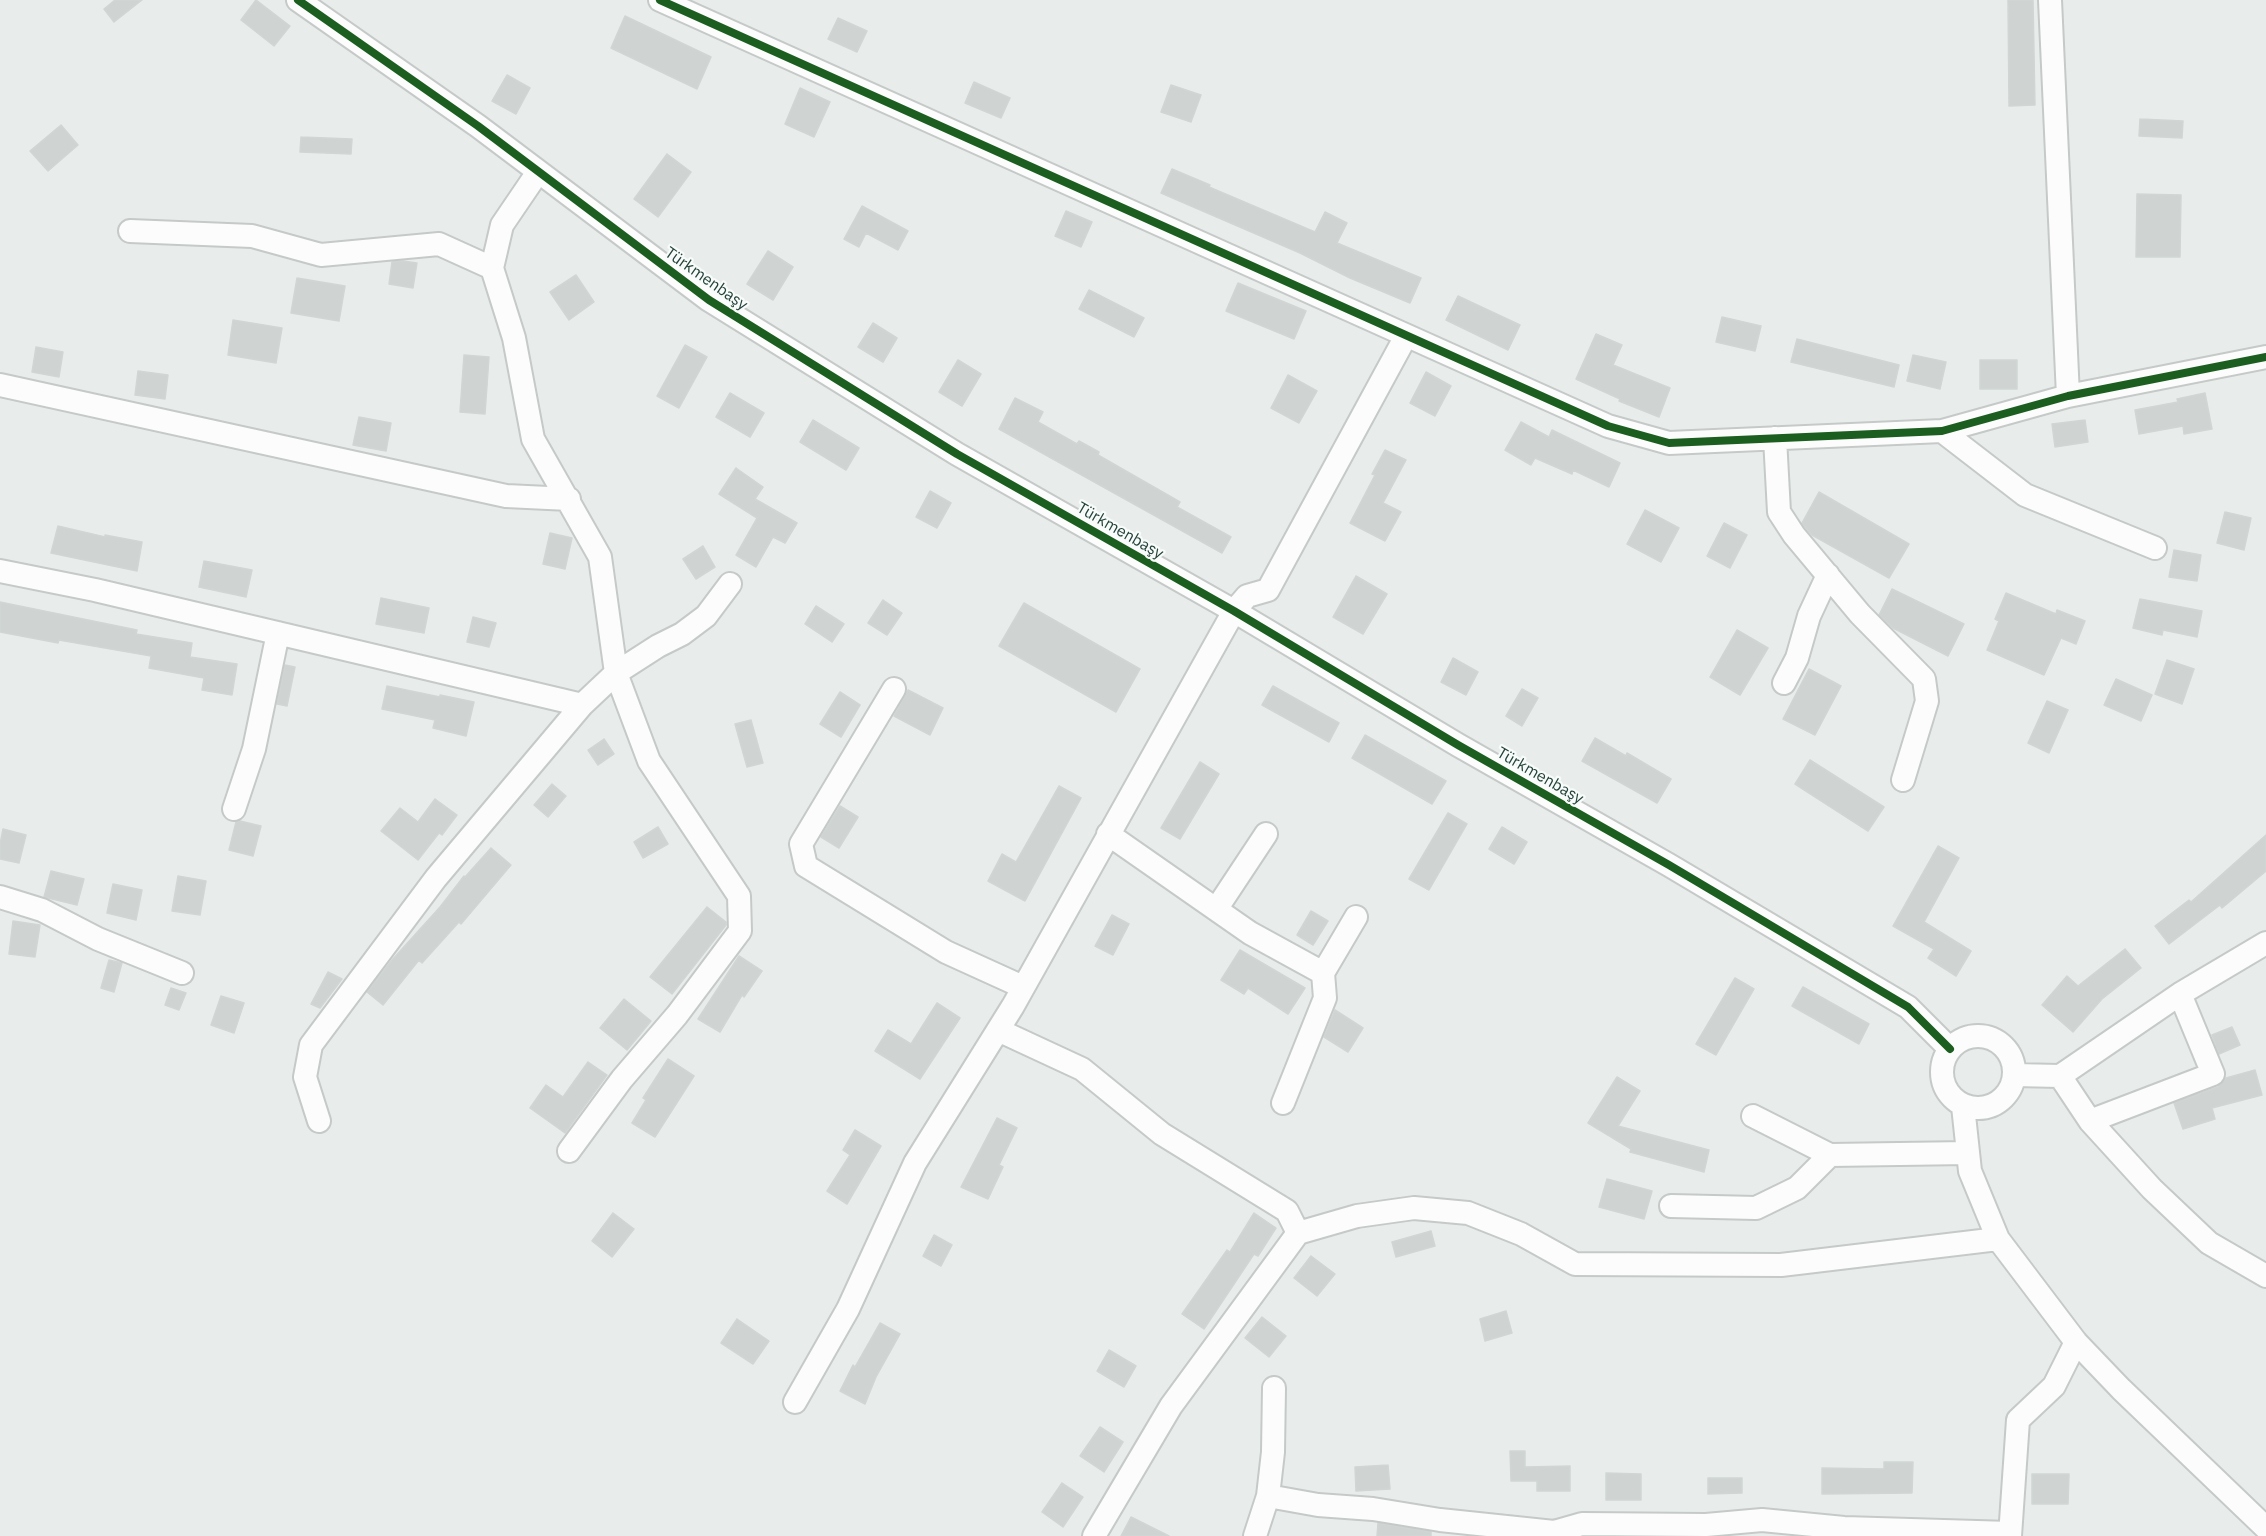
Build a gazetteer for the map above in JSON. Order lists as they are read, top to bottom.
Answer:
{
  "streets": {
    "street": ["Türkmenbaşy"]
  }
}
